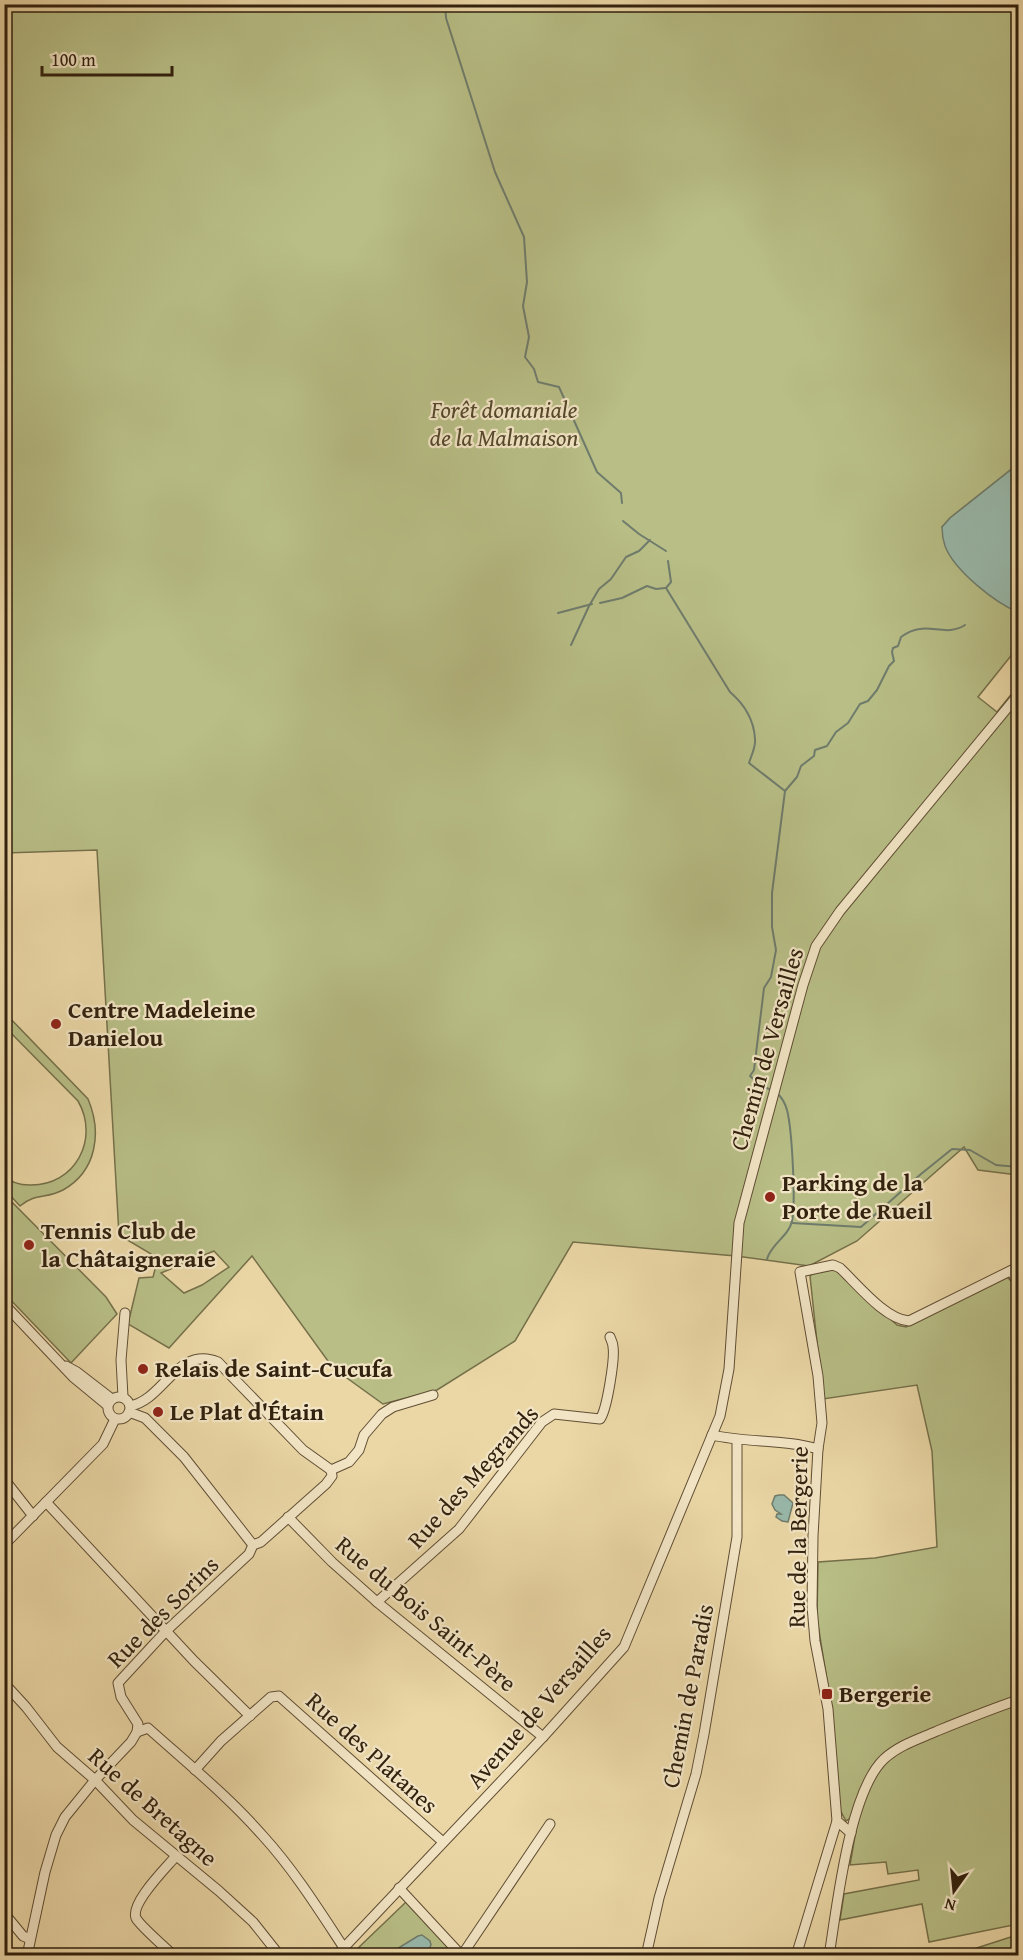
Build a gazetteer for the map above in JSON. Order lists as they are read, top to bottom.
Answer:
{
  "streets": {
    "street": [
      "Chemin de Versailles",
      "Rue des Megrands",
      "Rue de la Bergerie",
      "Rue des Sorins",
      "Rue du Bois Saint-Père",
      "Chemin de Paradis",
      "Avenue de Versailles",
      "Rue des Platanes",
      "Rue de Bretagne"
    ]
  },
  "crossings": [
    ["Chemin de Versailles", "Avenue de Versailles"],
    ["Rue des Megrands", "Rue du Bois Saint-Père"],
    ["Rue des Sorins", "Rue du Bois Saint-Père"],
    ["Rue du Bois Saint-Père", "Avenue de Versailles"],
    ["Avenue de Versailles", "Rue des Platanes"]
  ],
  "parks": ["Forêt domaniale de la Malmaison"],
  "places": {
    "other": [
      "Centre Madeleine Danielou",
      "Parking de la Porte de Rueil",
      "Tennis Club de la Châtaigneraie",
      "Relais de Saint-Cucufa",
      "Le Plat d'Étain"
    ],
    "transit": ["Bergerie"]
  },
  "scale_bar": "100 m",
  "north": "bottom"
}
